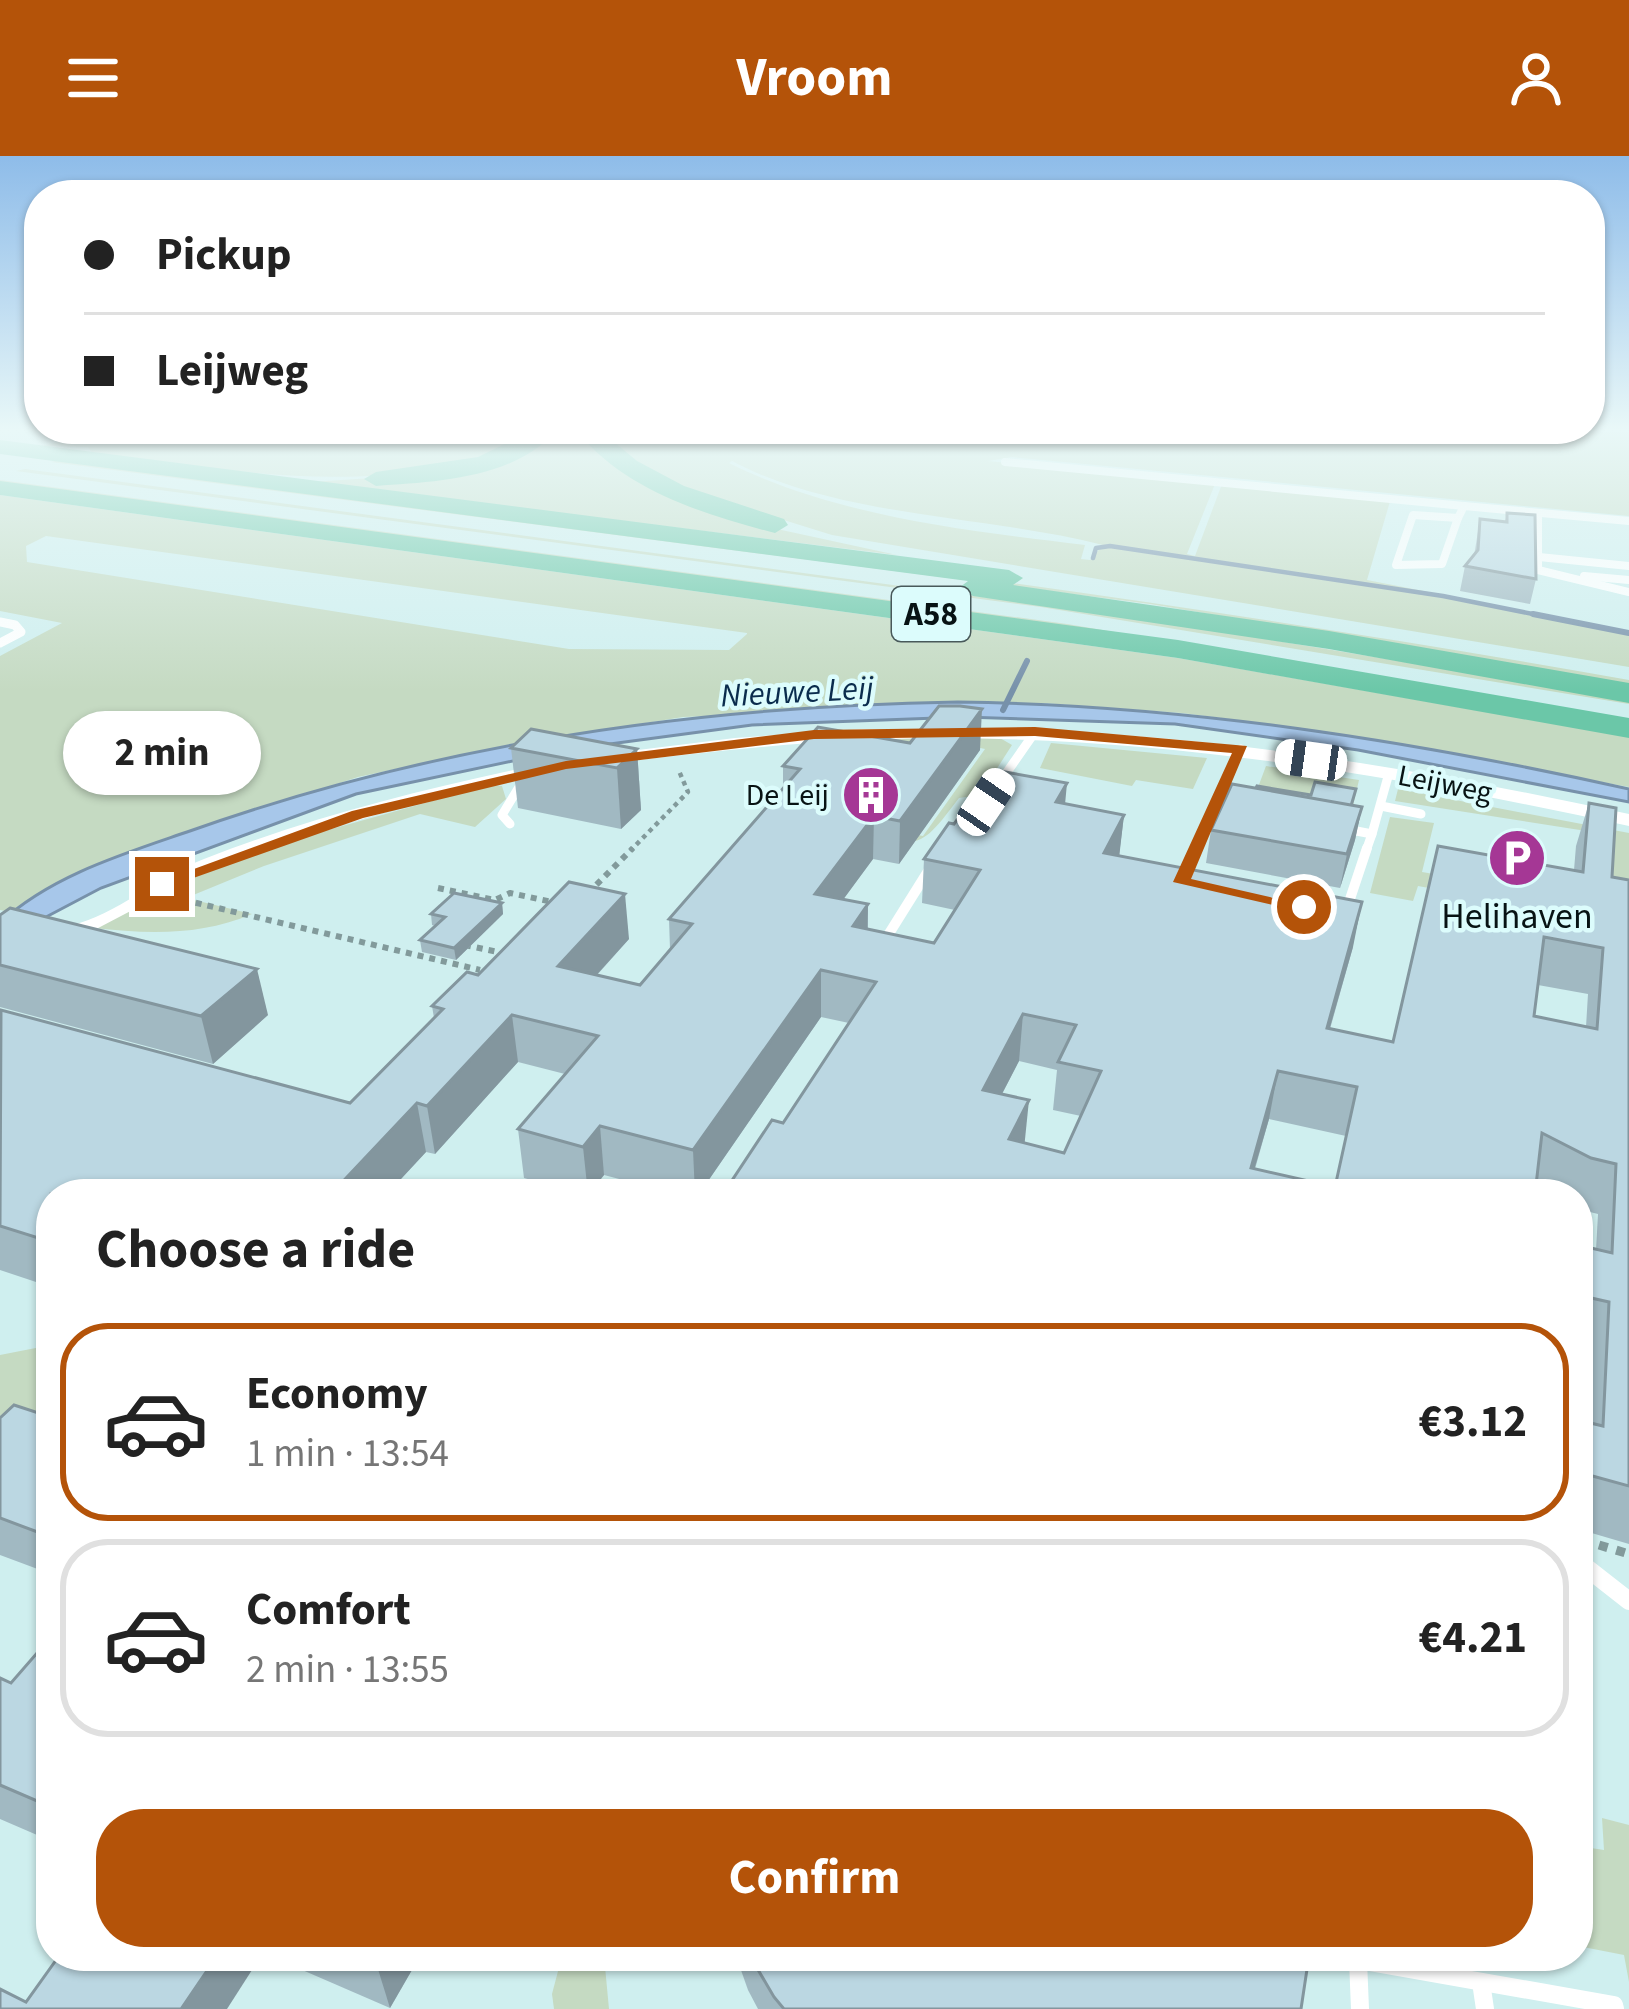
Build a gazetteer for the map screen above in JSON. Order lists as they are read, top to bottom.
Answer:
{
  "streets": {
    "highway": ["A58"],
    "street": ["Leijweg"]
  },
  "water": ["Nieuwe Leij"],
  "places": {
    "building": ["De Leij"],
    "parking": ["Helihaven"]
  },
  "page": {
    "header": "Vroom",
    "banner": ["Pickup", "Leijweg"],
    "bubble": "2 min",
    "heading": "Choose a ride",
    "list": [
      {
        "name": "Economy",
        "note": "1 min · 13:54",
        "value": "€3.12"
      },
      {
        "name": "Comfort",
        "note": "2 min · 13:55",
        "value": "€4.21"
      }
    ],
    "buttons": "Confirm"
  }
}
